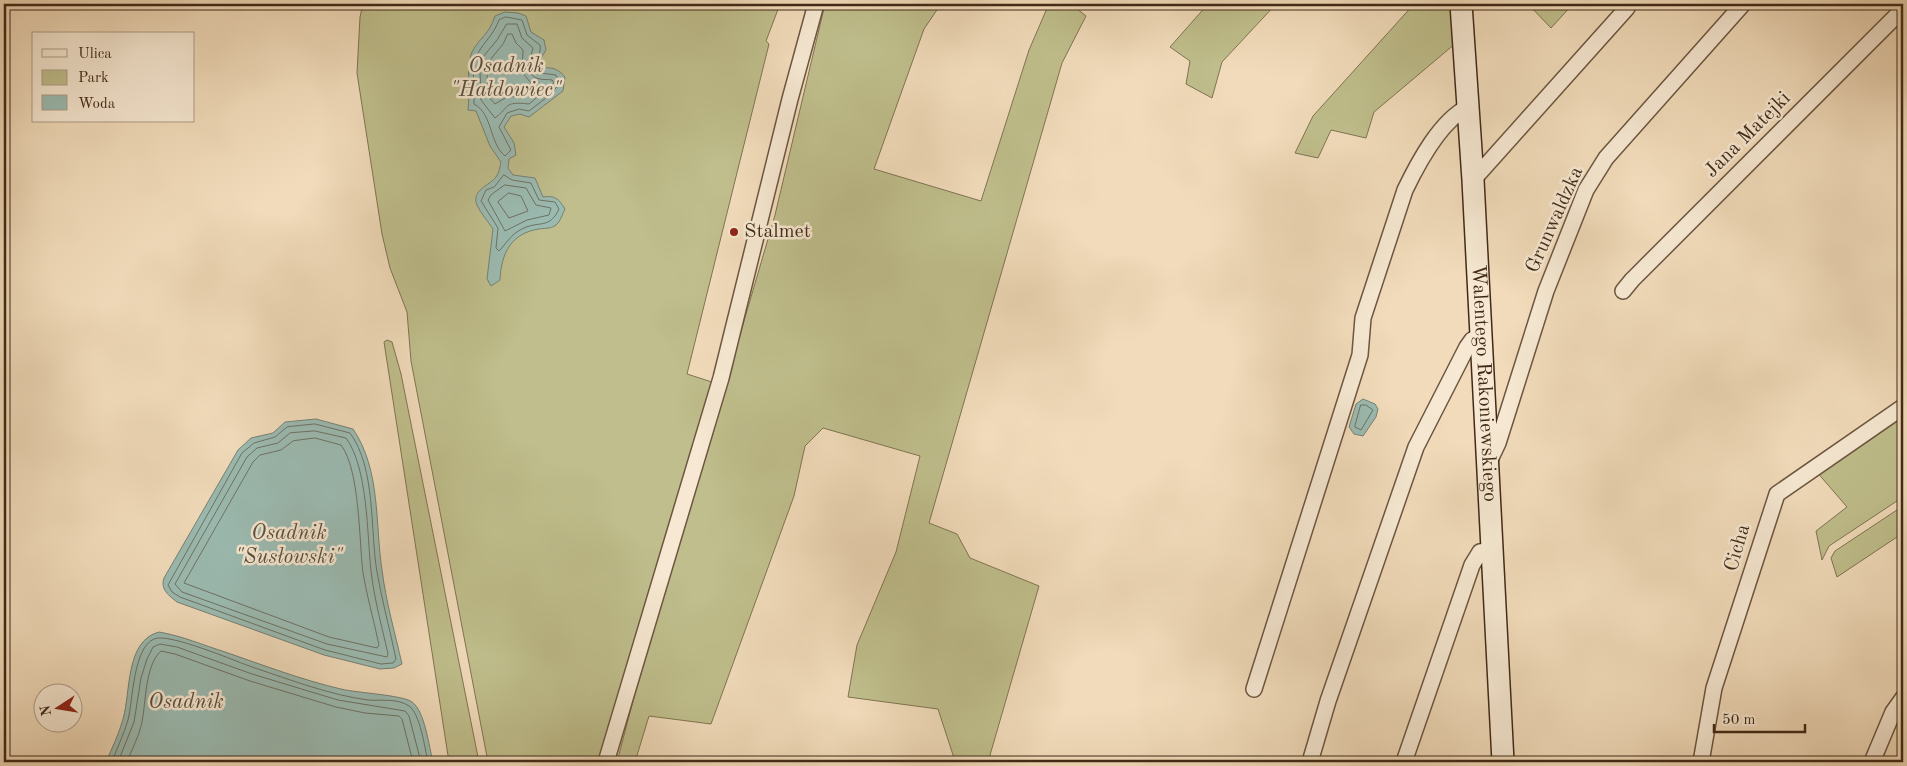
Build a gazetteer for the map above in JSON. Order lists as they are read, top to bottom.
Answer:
{
  "streets": {
    "street": [
      "Jana Matejki",
      "Grunwaldzka",
      "Walentego Rakoniewskiego",
      "Cicha"
    ]
  },
  "crossings": [
    ["Grunwaldzka", "Walentego Rakoniewskiego"]
  ],
  "water": ["Osadnik \"Hałdowiec\"", "Osadnik \"Susłowski\"", "Osadnik"],
  "places": ["Stalmet"],
  "legend": ["Ulica", "Park", "Woda"],
  "scale_bar": "50 m",
  "north": "left"
}
